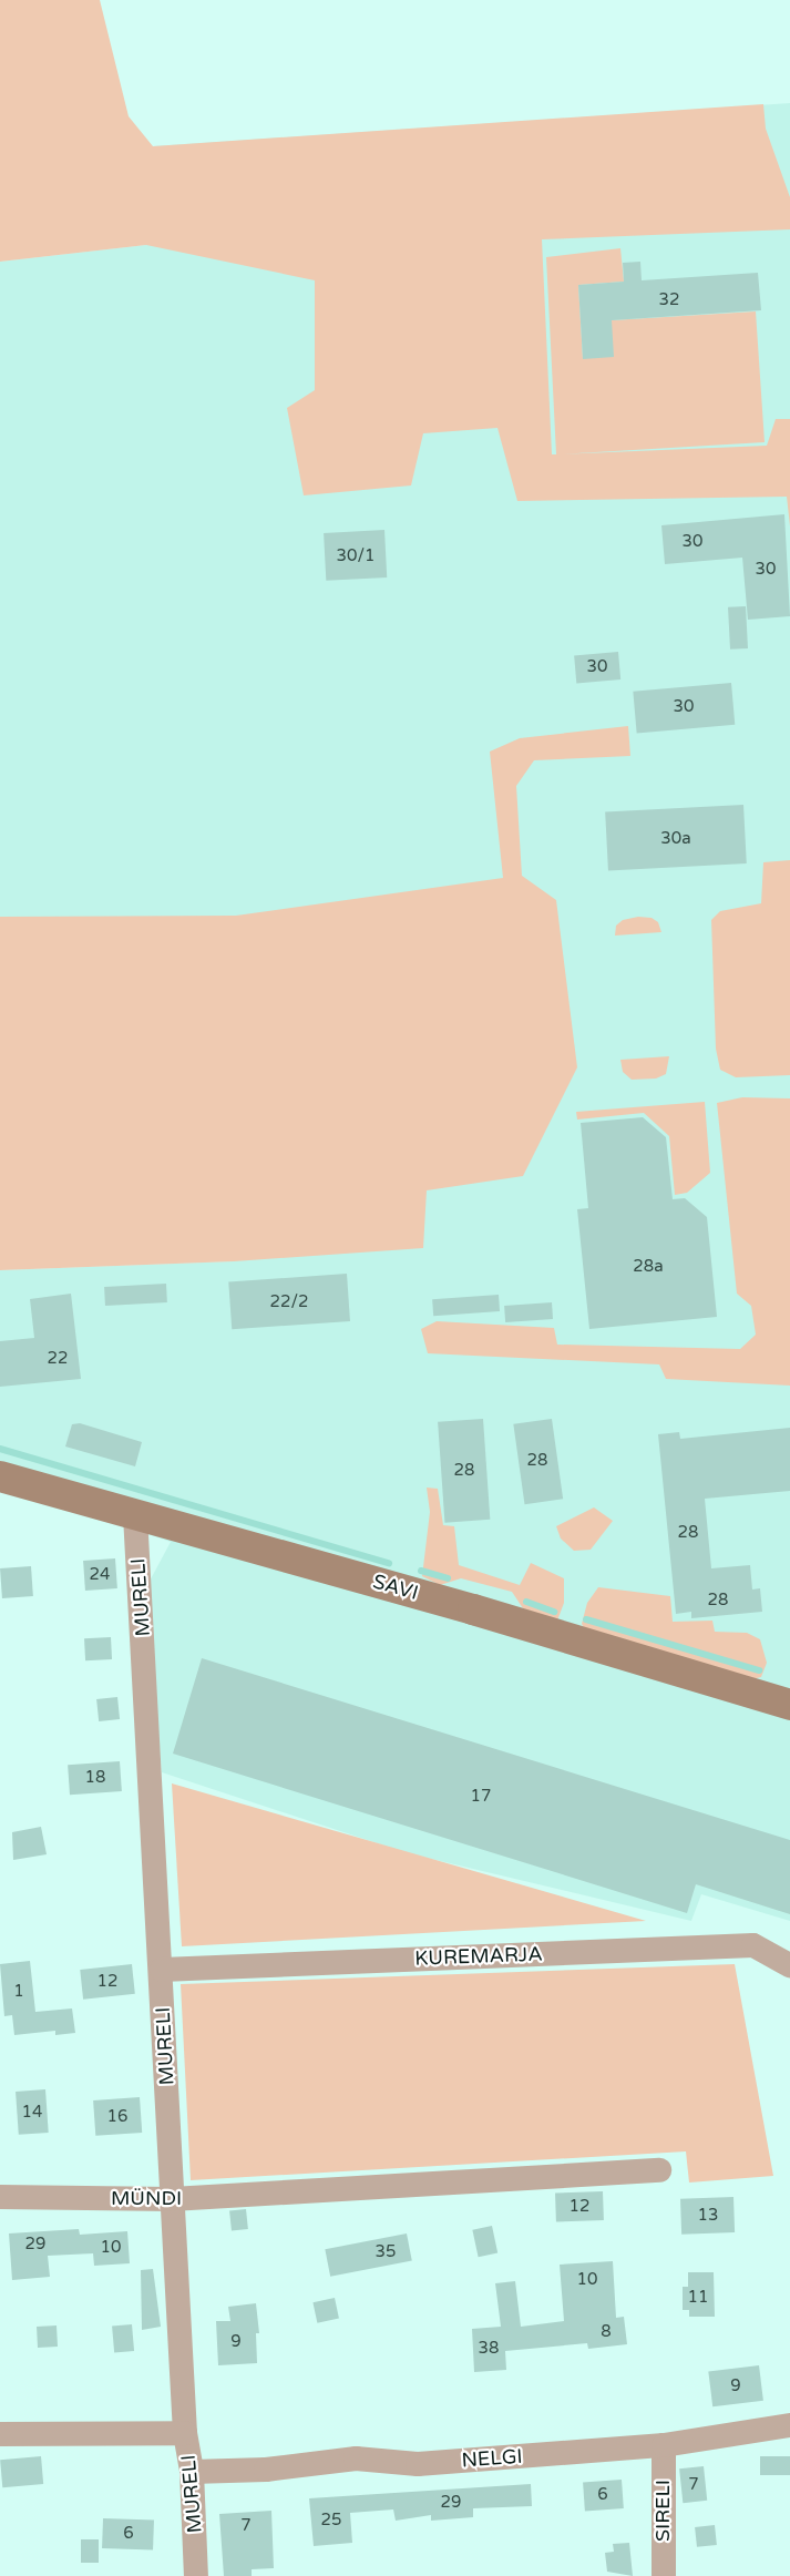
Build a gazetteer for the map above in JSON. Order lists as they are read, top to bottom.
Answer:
{
  "streets": {
    "street": [
      "SAVI",
      "MURELI",
      "KUREMARJA",
      "MÜNDI",
      "NELGI",
      "SIRELI"
    ]
  },
  "crossings": [
    ["SAVI", "MURELI"],
    ["MURELI", "KUREMARJA"],
    ["MURELI", "MÜNDI"],
    ["MURELI", "NELGI"],
    ["NELGI", "SIRELI"]
  ],
  "house_numbers": [
    "32",
    "30",
    "30/1",
    "30",
    "30",
    "30",
    "30a",
    "28a",
    "22/2",
    "22",
    "28",
    "28",
    "28",
    "24",
    "28",
    "18",
    "17",
    "12",
    "1",
    "14",
    "16",
    "12",
    "13",
    "29",
    "10",
    "35",
    "10",
    "11",
    "8",
    "9",
    "38",
    "9",
    "7",
    "6",
    "29",
    "25",
    "7",
    "6"
  ]
}
